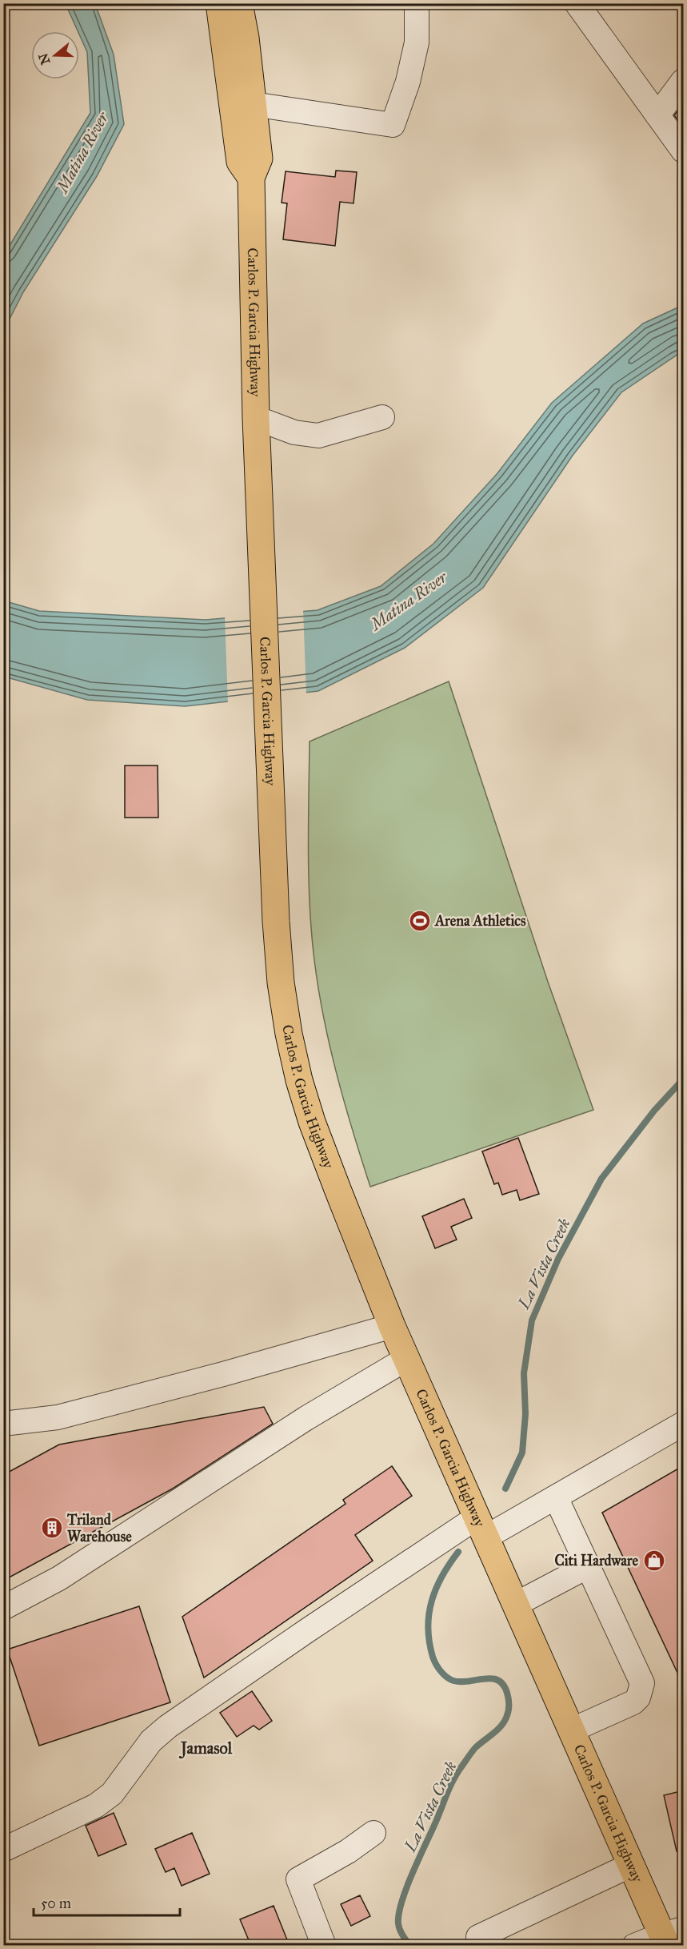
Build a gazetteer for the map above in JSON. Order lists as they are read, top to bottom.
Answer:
{
  "streets": {
    "highway": ["Carlos P. Garcia Highway"]
  },
  "districts": ["Jamasol"],
  "water": ["Matina River", "La Vista Creek"],
  "places": {
    "sports": ["Arena Athletics"],
    "building": ["Triland Warehouse"],
    "shop": ["Citi Hardware"]
  },
  "scale_bar": "50 m",
  "north": "left"
}
